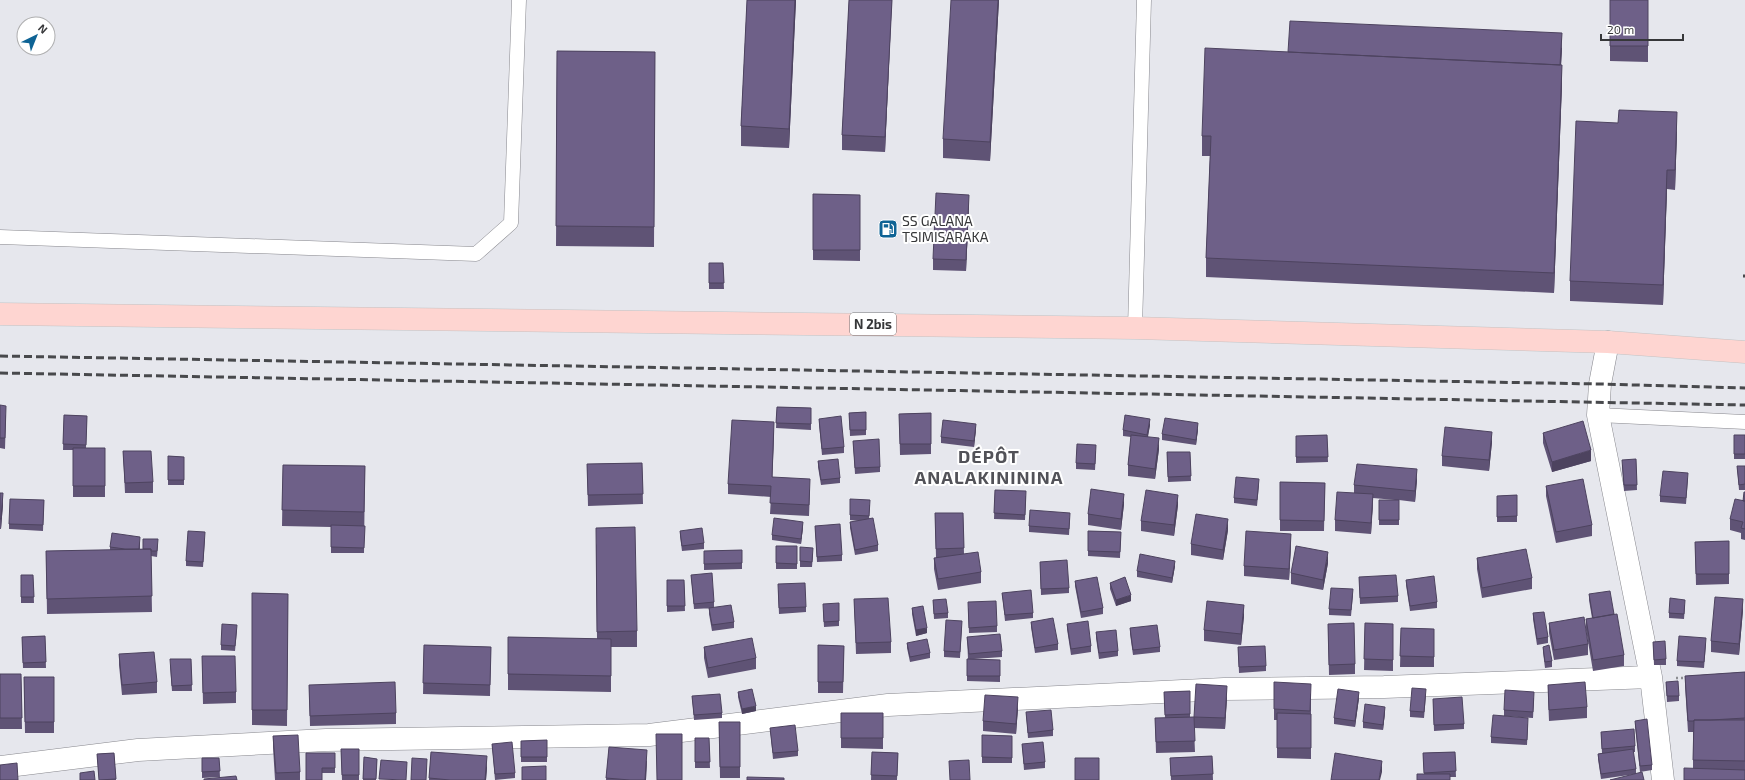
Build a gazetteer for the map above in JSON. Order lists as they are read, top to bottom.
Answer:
{
  "streets": {
    "main road": ["N 2bis"]
  },
  "districts": ["DÉPÔT ANALAKINININA"],
  "places": {
    "fuel station": ["SS GALANA TSIMISARAKA"]
  },
  "scale_bar": "20 m",
  "north": "top right"
}
